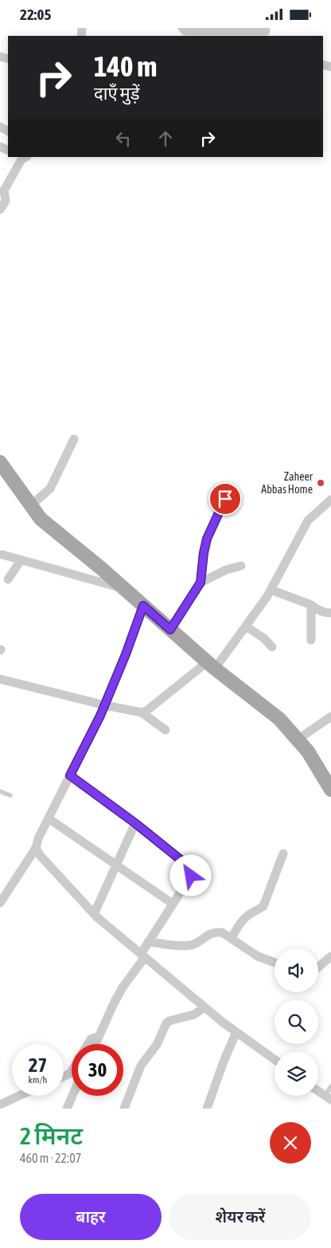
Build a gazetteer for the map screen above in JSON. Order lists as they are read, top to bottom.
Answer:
{
  "places": ["Zaheer Abbas Home"],
  "page": {
    "status": "22:05",
    "turn": ["140 m", "दाएँ मुड़ें"],
    "speed": "27 km/h",
    "limit": "30",
    "heading": ["2 मिनट", "460 m · 22:07"],
    "buttons": ["बाहर", "शेयर करें"]
  }
}
